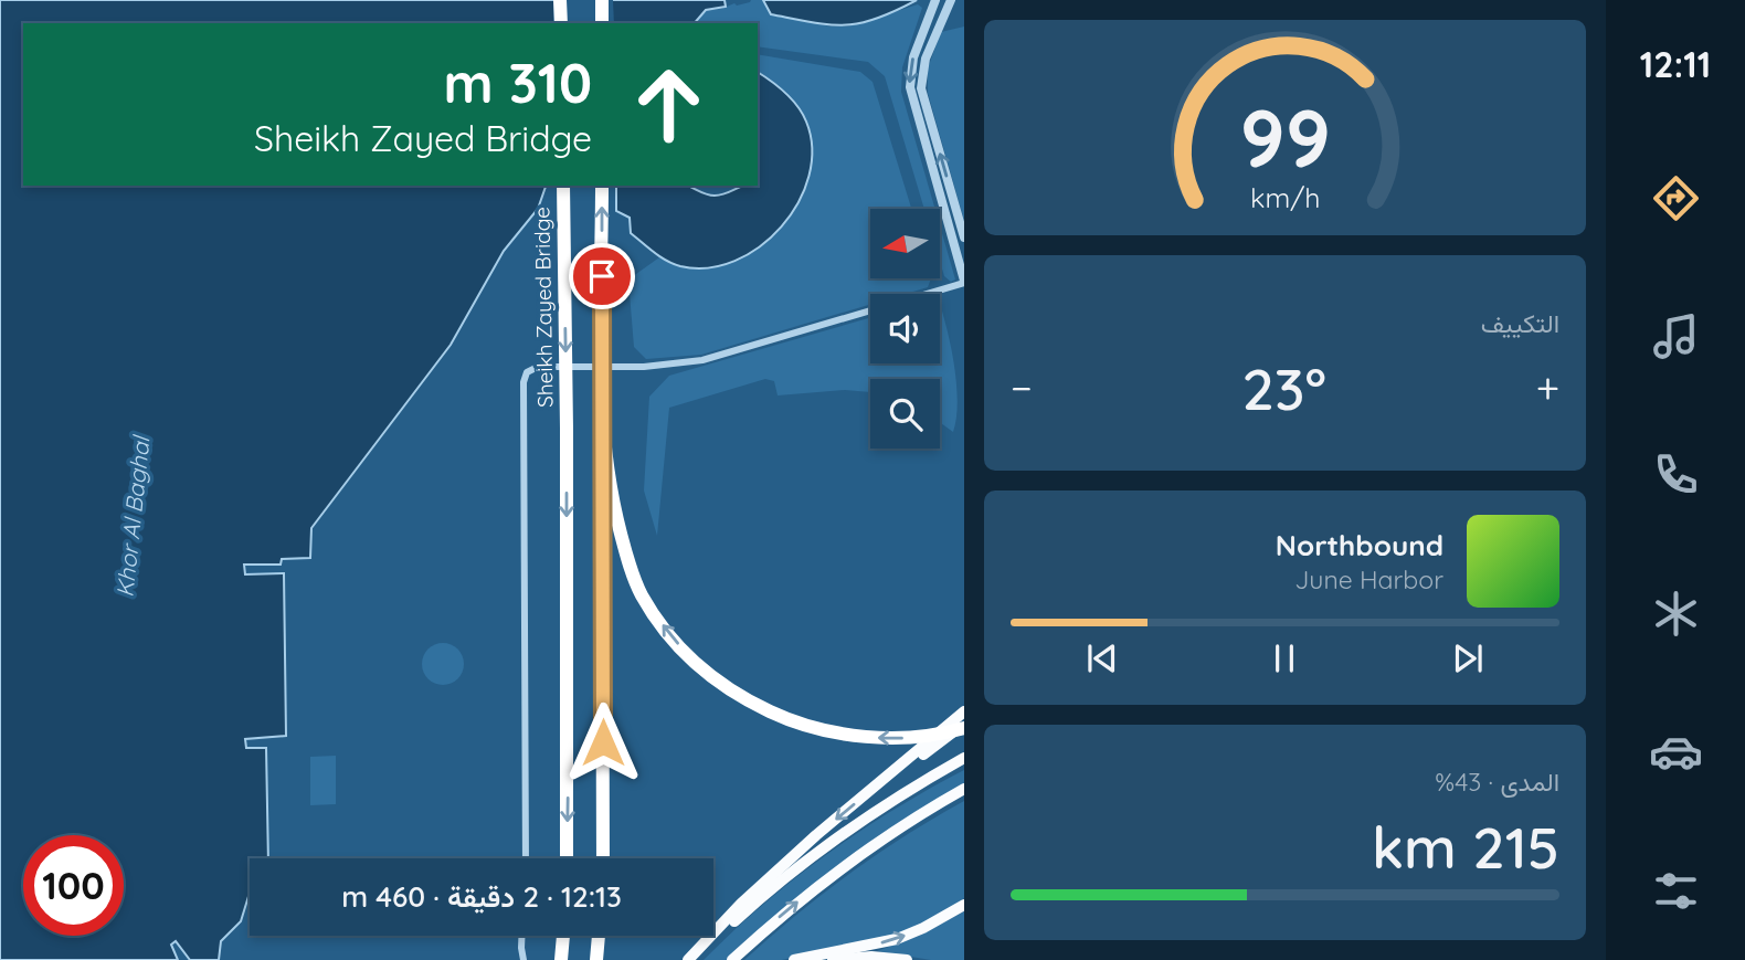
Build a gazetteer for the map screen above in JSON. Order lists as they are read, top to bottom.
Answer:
{
  "streets": {
    "highway": ["Sheikh Zayed Bridge"]
  },
  "water": ["Khor Al Baghal"],
  "north": "left",
  "page": {
    "tabs": "12:11",
    "turn": ["310 m", "Sheikh Zayed Bridge"],
    "tile": [
      "التكييف",
      ["المدى · 43%", "215 km"]
    ],
    "heat": ["−", "23°", "+"],
    "song": ["Northbound", "June Harbor"],
    "limit": "100",
    "trip": "12:13 · 2 دقيقة · 460 m",
    "gauge": ["99", "km/h"]
  }
}
